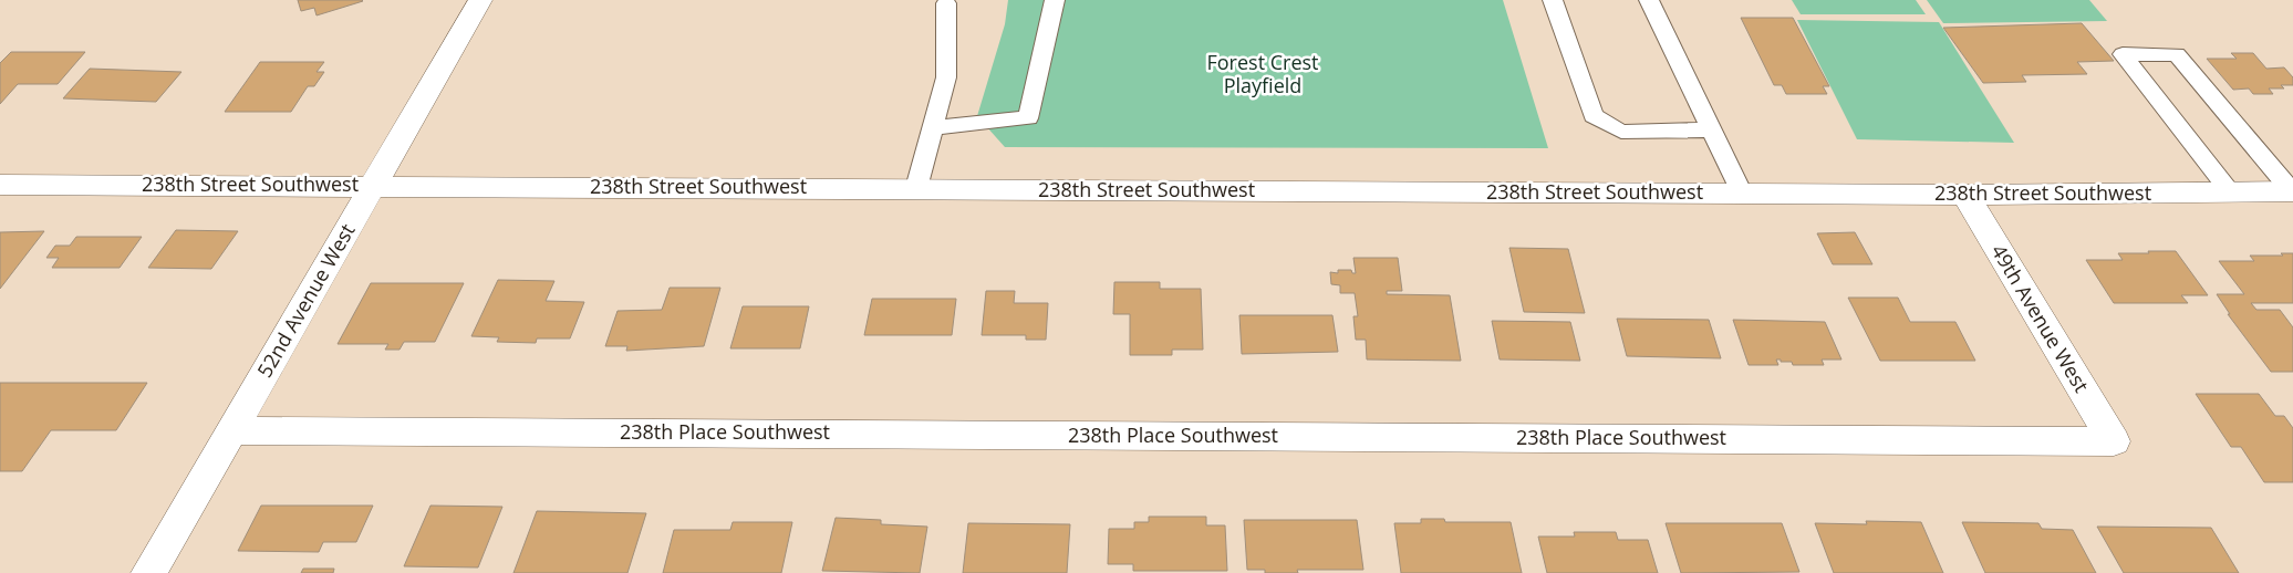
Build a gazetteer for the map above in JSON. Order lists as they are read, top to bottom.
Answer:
{
  "streets": {
    "street": [
      "238th Street Southwest",
      "52nd Avenue West",
      "49th Avenue West",
      "238th Place Southwest"
    ]
  },
  "crossings": [
    ["238th Street Southwest", "52nd Avenue West"],
    ["238th Street Southwest", "49th Avenue West"],
    ["52nd Avenue West", "238th Place Southwest"],
    ["49th Avenue West", "238th Place Southwest"]
  ],
  "parks": ["Forest Crest Playfield"]
}
